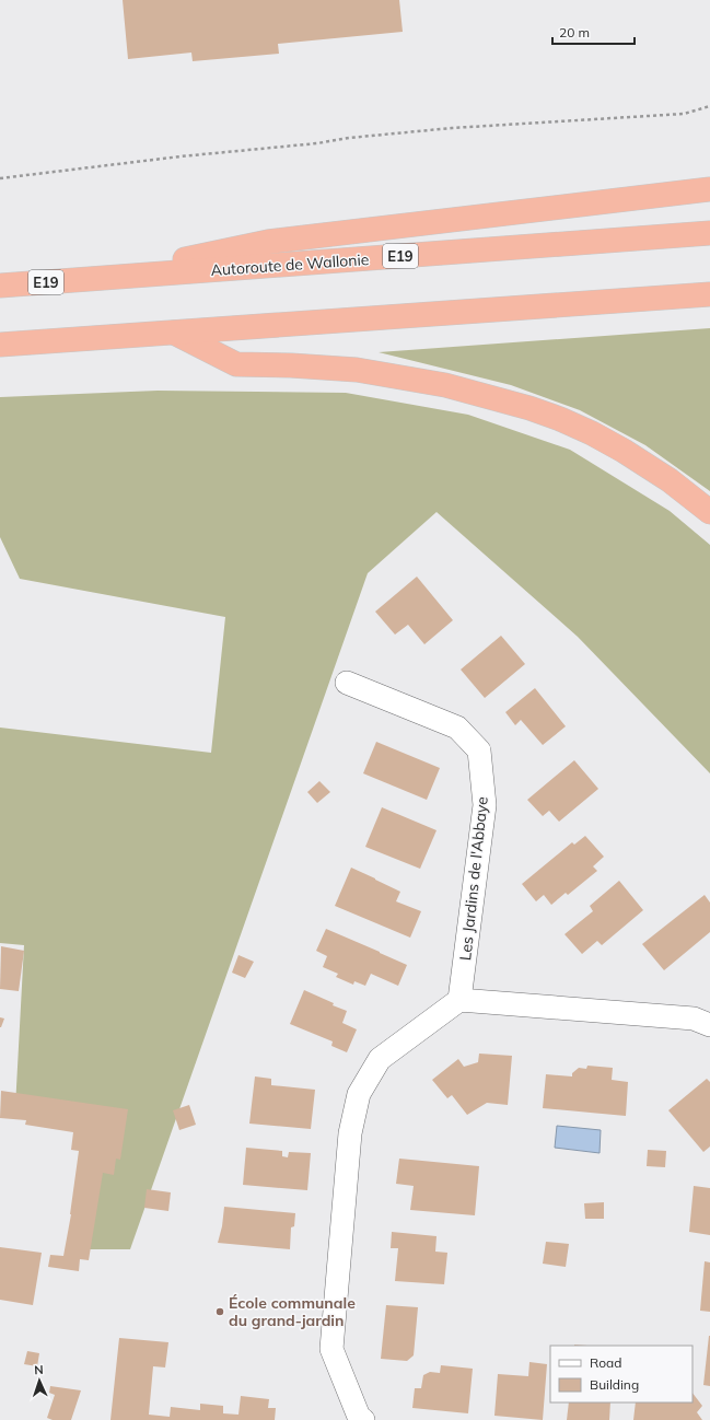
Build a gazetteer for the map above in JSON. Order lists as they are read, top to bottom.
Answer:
{
  "streets": {
    "highway": ["E19", "Autoroute de Wallonie"],
    "street": ["Les Jardins de l'Abbaye"]
  },
  "places": ["École communale du grand-jardin"],
  "legend": ["Road", "Building"],
  "scale_bar": "20 m",
  "north": "top"
}
